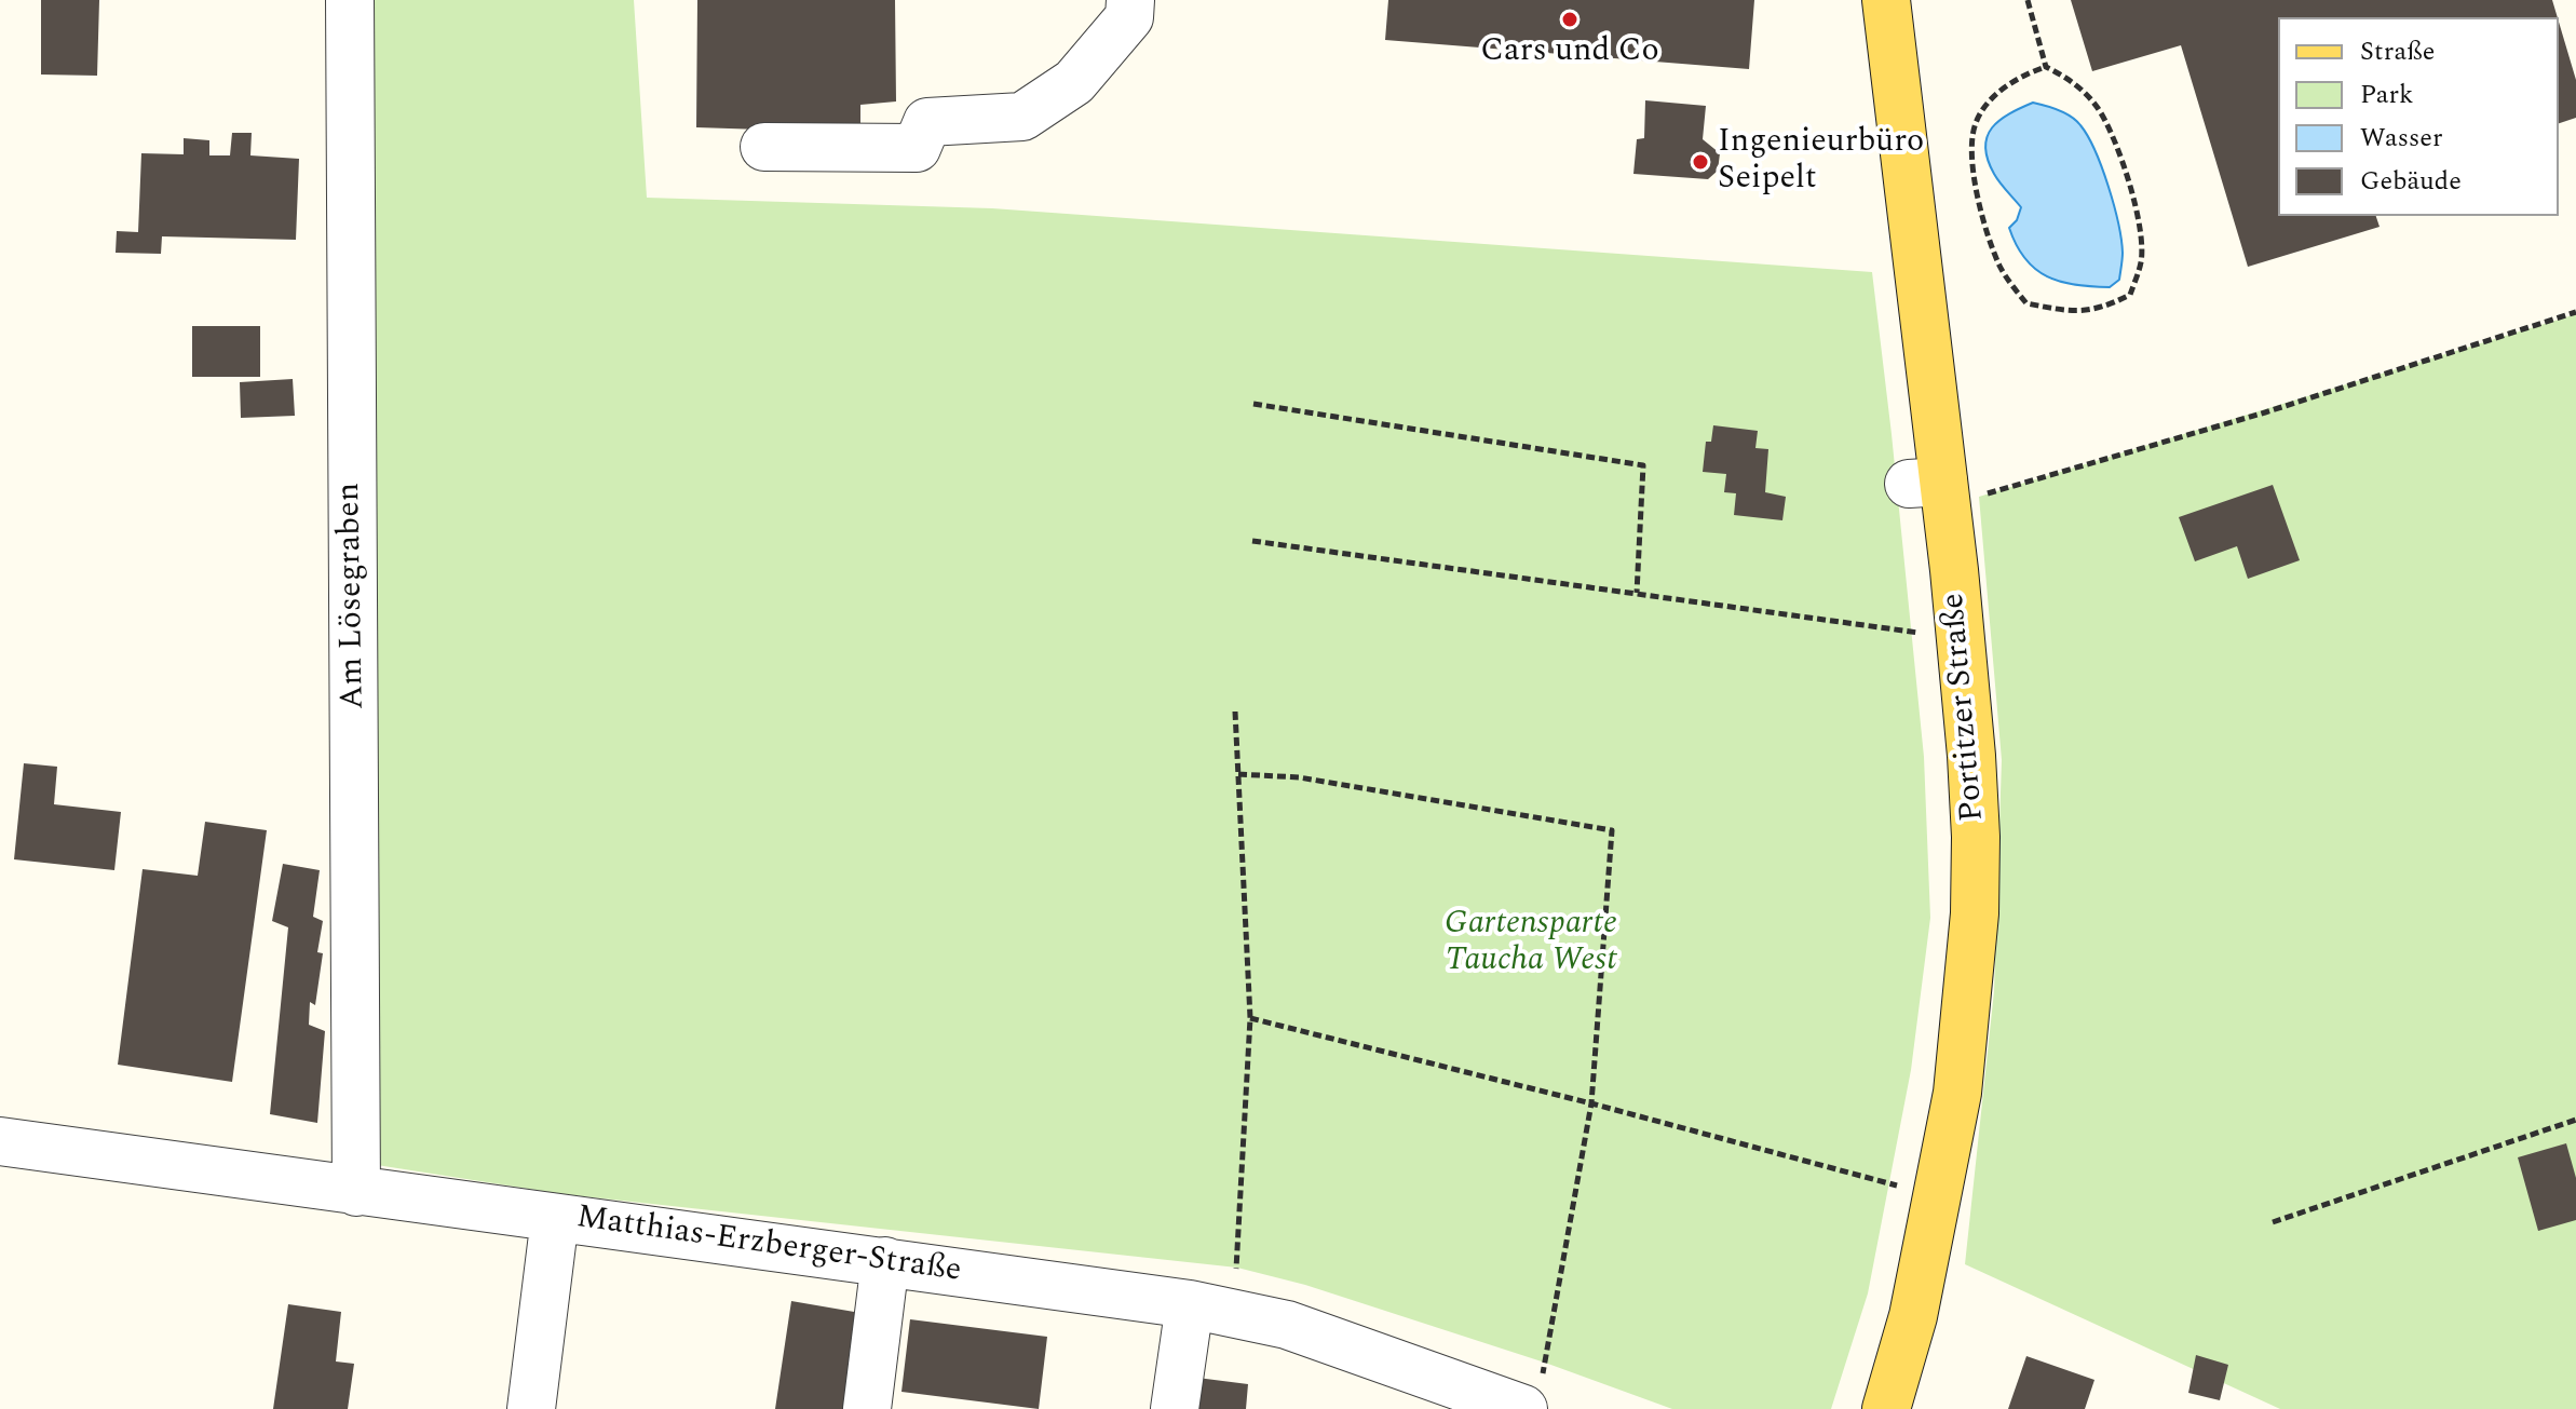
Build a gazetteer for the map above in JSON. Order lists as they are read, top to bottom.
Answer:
{
  "streets": {
    "main road": ["Portitzer Straße"],
    "street": ["Am Lösegraben", "Matthias-Erzberger-Straße"]
  },
  "crossings": [
    ["Am Lösegraben", "Matthias-Erzberger-Straße"]
  ],
  "parks": ["Gartensparte Taucha West"],
  "places": ["Cars und Co", "Ingenieurbüro Seipelt"],
  "legend": [
    "Straße",
    "Park",
    "Wasser",
    "Gebäude"
  ]
}
